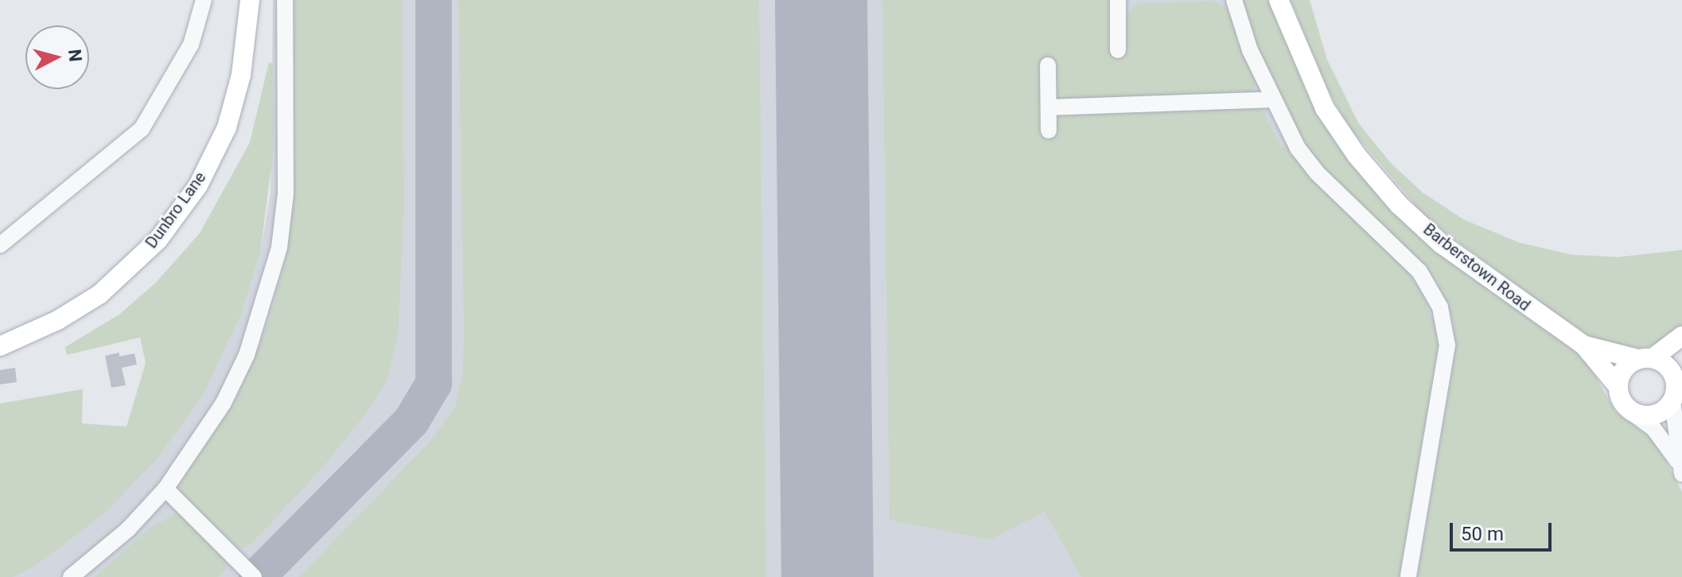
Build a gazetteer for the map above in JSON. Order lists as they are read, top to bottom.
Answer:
{
  "streets": {
    "main road": ["Dunbro Lane", "Barberstown Road"]
  },
  "scale_bar": "50 m",
  "north": "right"
}
